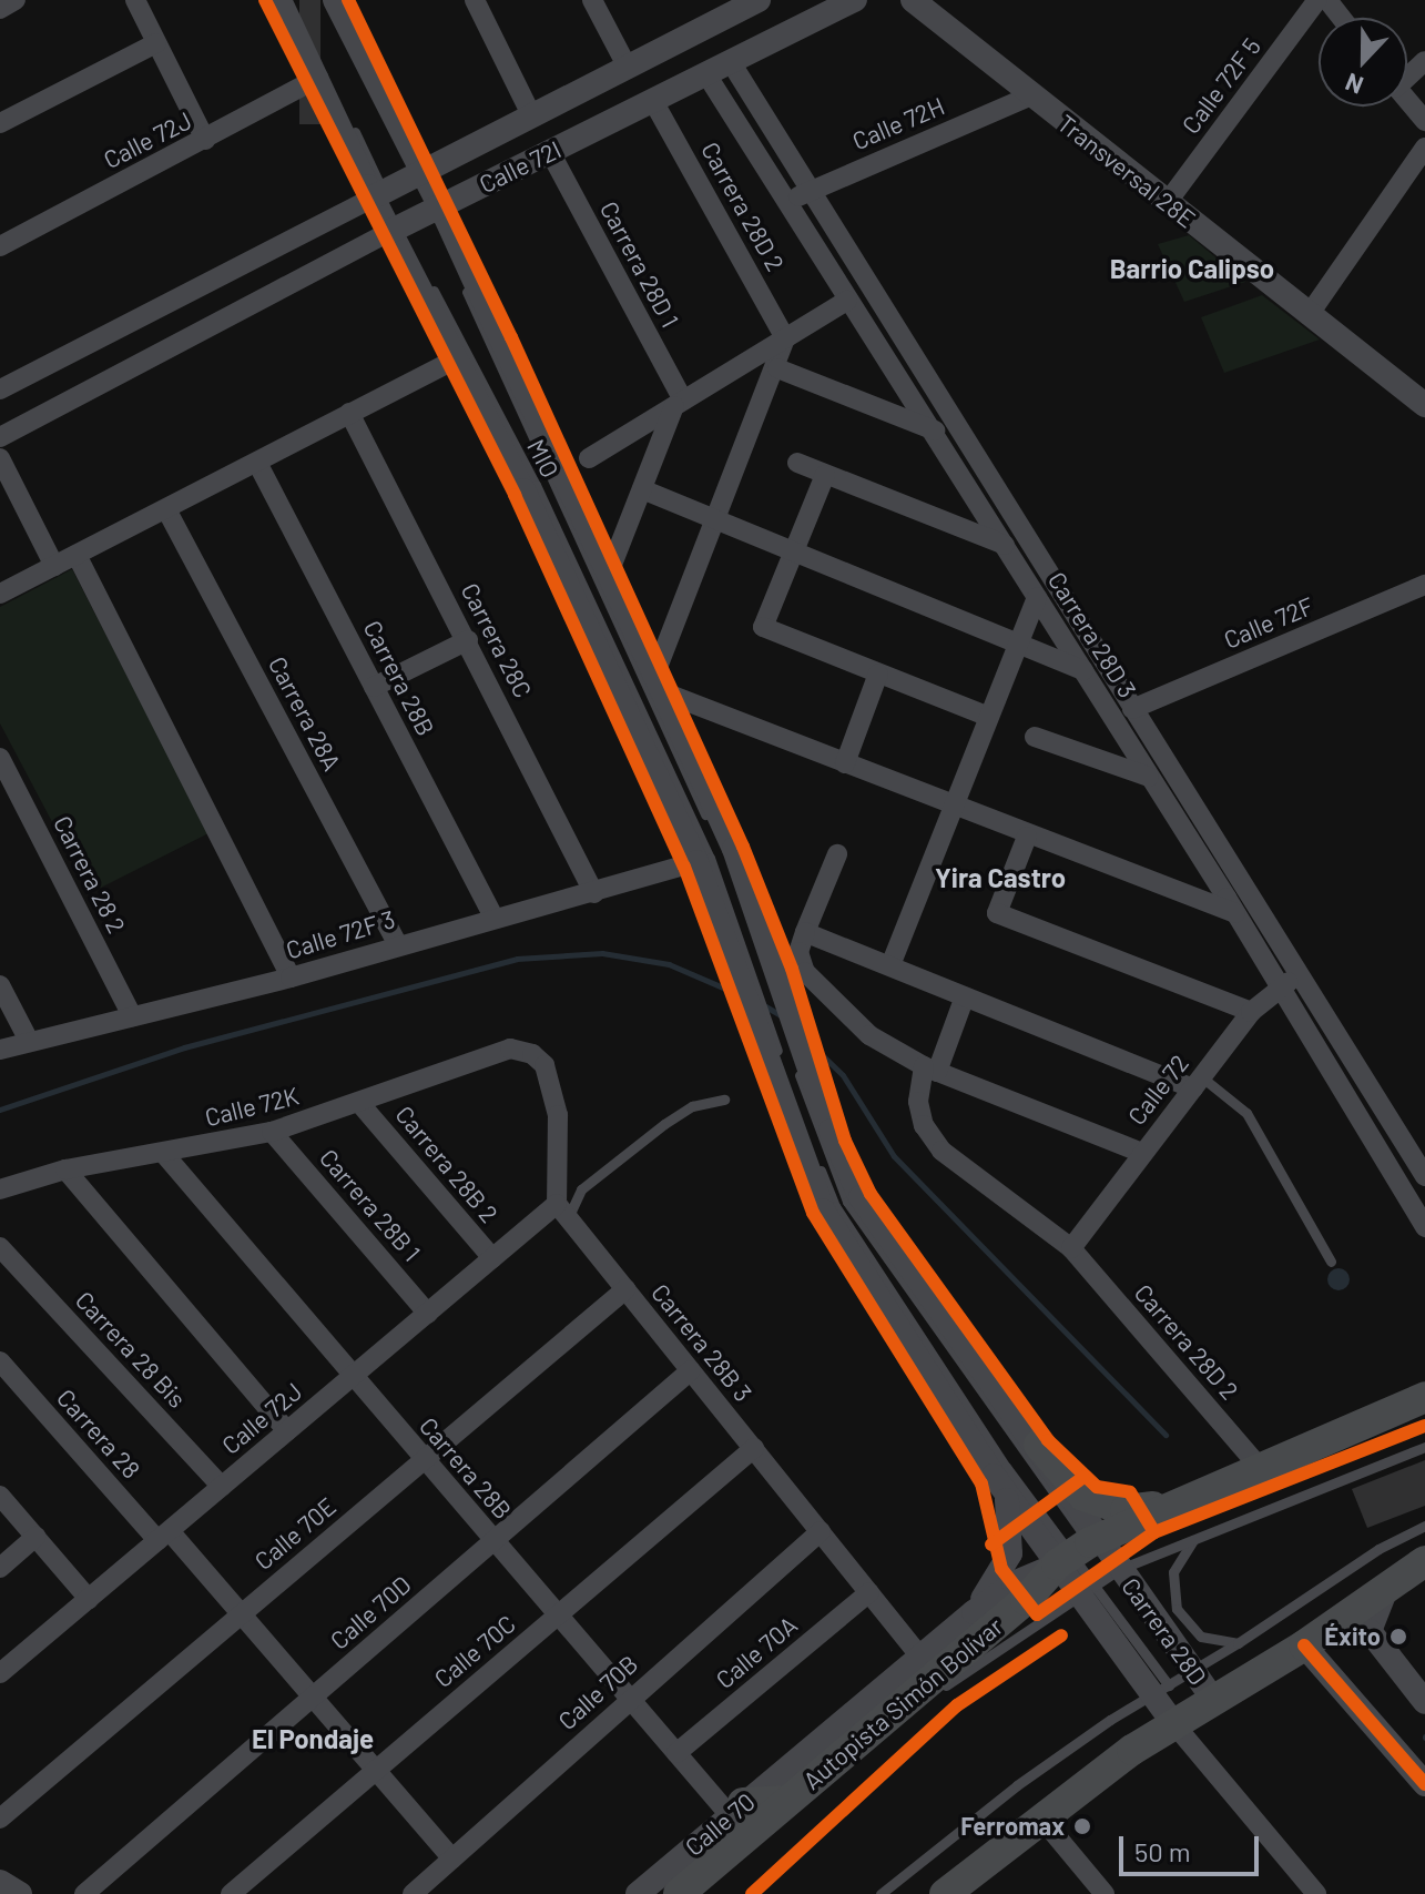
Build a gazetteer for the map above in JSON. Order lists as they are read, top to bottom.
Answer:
{
  "streets": {
    "highway": ["Autopista Simón Bolívar"],
    "street": [
      "Calle 72F 5",
      "Calle 72H",
      "Calle 72J",
      "Calle 72I",
      "Transversal 28E",
      "Carrera 28D 2",
      "Carrera 28D 1",
      "Calle 72F",
      "Carrera 28D 3",
      "Carrera 28C",
      "Carrera 28B",
      "Carrera 28A",
      "Carrera 28 2",
      "Calle 72F 3",
      "Calle 72",
      "Calle 72K",
      "Carrera 28B 2",
      "Carrera 28B 1",
      "Carrera 28B 3",
      "Carrera 28 Bis",
      "Carrera 28",
      "Calle 70E",
      "Calle 70D",
      "Carrera 28D",
      "Calle 70C",
      "Calle 70A",
      "Calle 70B",
      "Calle 70"
    ],
    "lane": ["MIO"]
  },
  "crossings": [
    ["Calle 72F 5", "Transversal 28E"],
    ["Calle 72H", "Transversal 28E"],
    ["Calle 72H", "Carrera 28D 3"],
    ["Calle 72J", "Carrera 28B"],
    ["Calle 72J", "Calle 72K"],
    ["Calle 72J", "Carrera 28B 2"],
    ["Calle 72J", "Carrera 28B 1"],
    ["Calle 72J", "Carrera 28B 3"],
    ["Calle 72J", "Carrera 28 Bis"],
    ["Calle 72J", "Carrera 28"],
    ["Calle 72J", "Carrera 28D"],
    ["Calle 72I", "Carrera 28D 2"],
    ["Calle 72I", "Carrera 28D 1"],
    ["Calle 72I", "MIO"],
    ["Calle 72I", "Carrera 28D 3"],
    ["Calle 72I", "Carrera 28D"],
    ["Carrera 28D 2", "Calle 72"],
    ["Carrera 28D 2", "Autopista Simón Bolívar"],
    ["MIO", "Carrera 28D"],
    ["Calle 72F", "Carrera 28D 3"],
    ["Carrera 28D 3", "Calle 72"],
    ["Carrera 28C", "Calle 72F 3"],
    ["Carrera 28B", "Calle 72F 3"],
    ["Carrera 28B", "Calle 72K"],
    ["Carrera 28B", "Calle 70E"],
    ["Carrera 28B", "Calle 70D"],
    ["Carrera 28B", "Calle 70C"],
    ["Carrera 28B", "Calle 70A"],
    ["Carrera 28B", "Calle 70B"],
    ["Carrera 28B", "Calle 70"],
    ["Carrera 28A", "Calle 72F 3"],
    ["Carrera 28 2", "Calle 72F 3"],
    ["Calle 72F 3", "Carrera 28D"],
    ["Calle 72K", "Carrera 28B 2"],
    ["Calle 72K", "Carrera 28B 1"],
    ["Calle 72K", "Carrera 28B 3"],
    ["Carrera 28B 3", "Calle 70E"],
    ["Carrera 28B 3", "Calle 70D"],
    ["Carrera 28B 3", "Calle 70C"],
    ["Carrera 28B 3", "Calle 70A"],
    ["Carrera 28B 3", "Calle 70B"],
    ["Carrera 28B 3", "Calle 70"],
    ["Carrera 28", "Calle 70E"],
    ["Carrera 28", "Calle 70D"],
    ["Carrera 28", "Calle 70C"],
    ["Carrera 28", "Calle 70B"],
    ["Carrera 28D", "Autopista Simón Bolívar"],
    ["Carrera 28D", "Calle 70"],
    ["Autopista Simón Bolívar", "Calle 70"]
  ],
  "districts": ["Barrio Calipso", "Yira Castro", "El Pondaje"],
  "places": ["Éxito", "Ferromax"],
  "scale_bar": "50 m",
  "north": "bottom"
}
